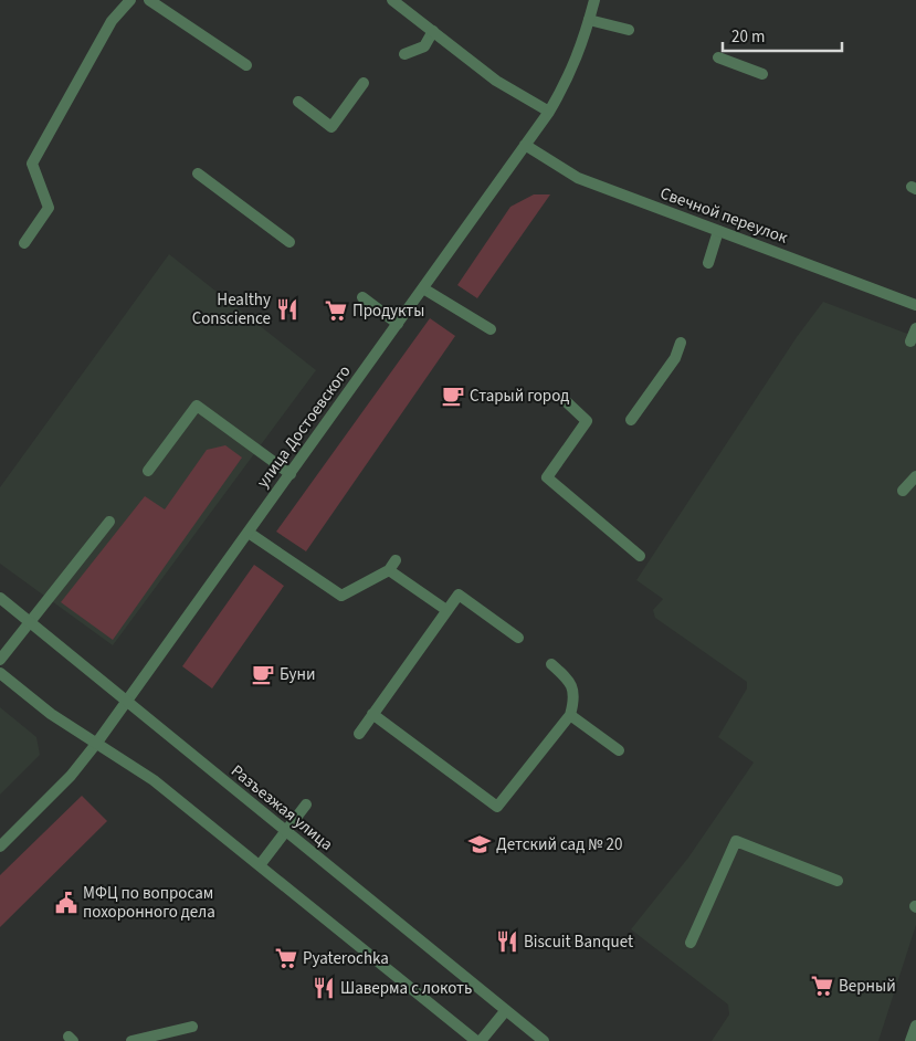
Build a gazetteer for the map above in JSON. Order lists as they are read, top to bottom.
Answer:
{
  "streets": {
    "street": ["Свечной переулок", "улица Достоевского", "Разъезжая улица"]
  },
  "crossings": [
    ["Свечной переулок", "улица Достоевского"],
    ["улица Достоевского", "Разъезжая улица"]
  ],
  "places": {
    "restaurant": ["Healthy Conscience", "Biscuit Banquet", "Шаверма с локоть"],
    "supermarket": ["Продукты", "Pyaterochka", "Верный"],
    "cafe": ["Старый город", "Буни"],
    "school or university": ["Детский сад № 20"],
    "public building": ["МФЦ по вопросам похоронного дела"]
  },
  "scale_bar": "20 m"
}
